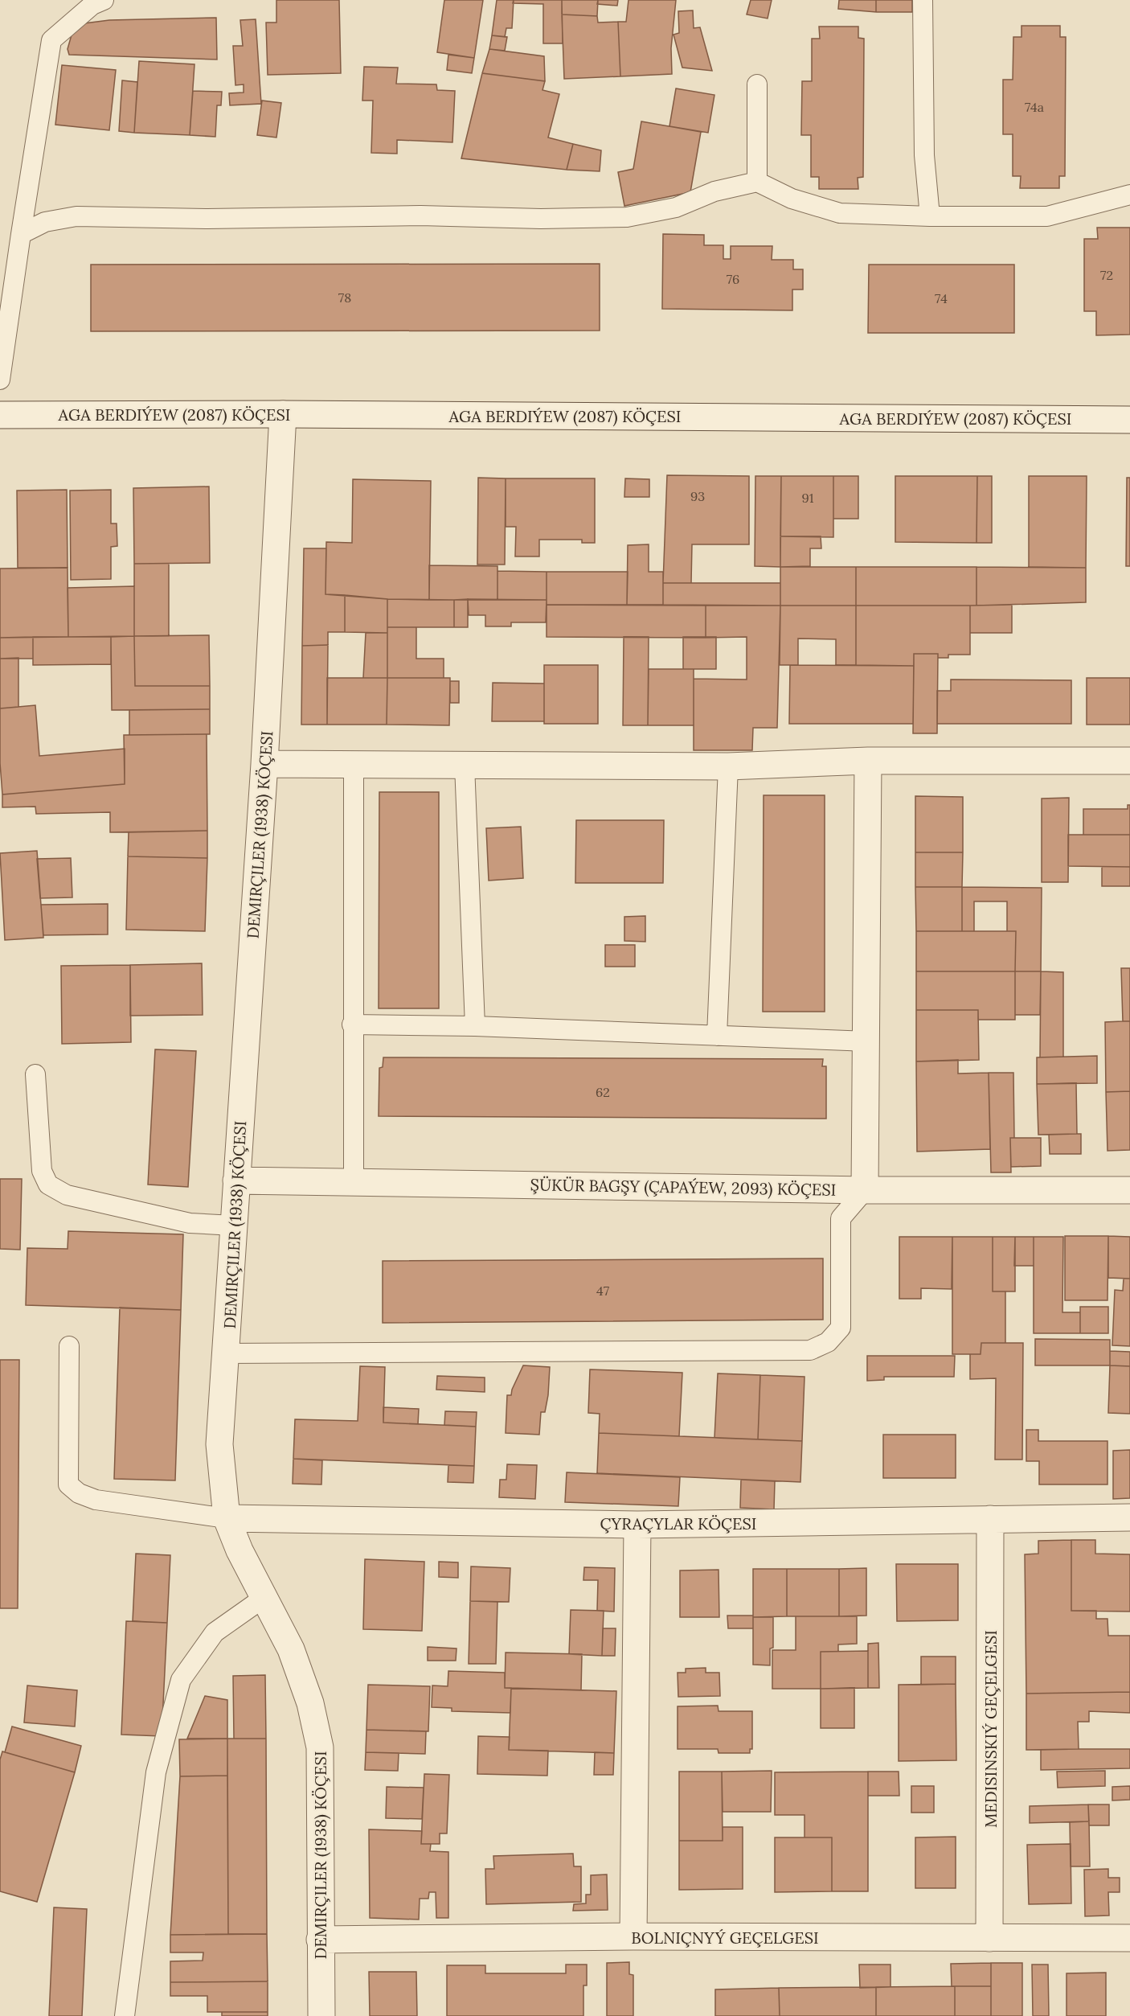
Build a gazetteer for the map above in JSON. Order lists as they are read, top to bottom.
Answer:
{
  "streets": {
    "street": [
      "AGA BERDIÝEW (2087) KÖÇESI",
      "DEMIRÇILER (1938) KÖÇESI",
      "ŞÜKÜR BAGŞY (ÇAPAÝEW, 2093) KÖÇESI",
      "ÇYRAÇYLAR KÖÇESI",
      "MEDISINSKIÝ GEÇELGESI",
      "BOLNIÇNYÝ GEÇELGESI"
    ]
  },
  "crossings": [
    ["AGA BERDIÝEW (2087) KÖÇESI", "DEMIRÇILER (1938) KÖÇESI"],
    ["DEMIRÇILER (1938) KÖÇESI", "ŞÜKÜR BAGŞY (ÇAPAÝEW, 2093) KÖÇESI"],
    ["DEMIRÇILER (1938) KÖÇESI", "ÇYRAÇYLAR KÖÇESI"],
    ["DEMIRÇILER (1938) KÖÇESI", "BOLNIÇNYÝ GEÇELGESI"],
    ["ÇYRAÇYLAR KÖÇESI", "MEDISINSKIÝ GEÇELGESI"],
    ["MEDISINSKIÝ GEÇELGESI", "BOLNIÇNYÝ GEÇELGESI"]
  ],
  "house_numbers": [
    "74a",
    "72",
    "76",
    "78",
    "74",
    "93",
    "91",
    "62",
    "47"
  ]
}
